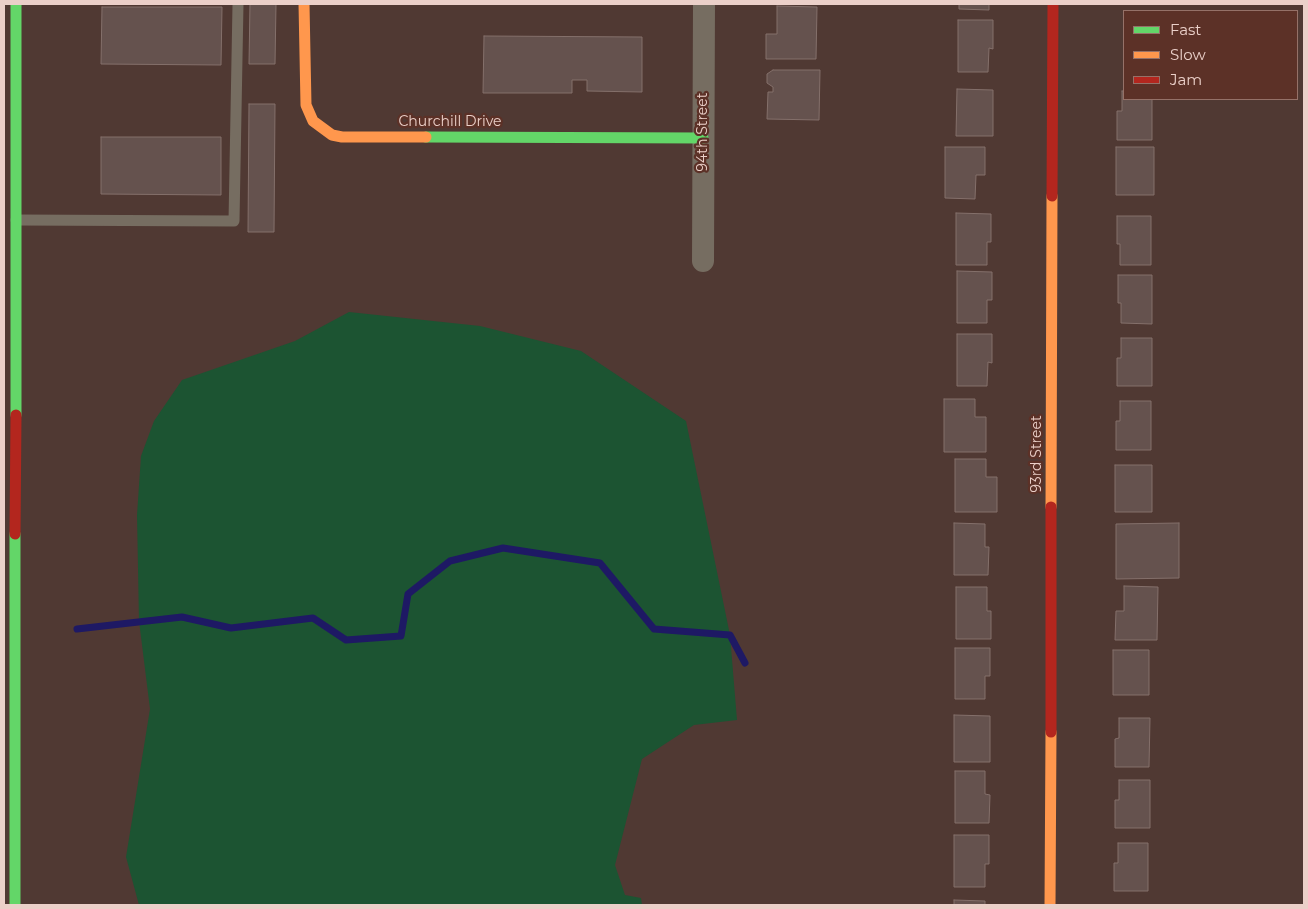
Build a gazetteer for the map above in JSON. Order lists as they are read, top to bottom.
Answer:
{
  "streets": {
    "street": ["Churchill Drive", "94th Street", "93rd Street"]
  },
  "crossings": [
    ["Churchill Drive", "94th Street"]
  ],
  "legend": ["Fast", "Slow", "Jam"]
}
